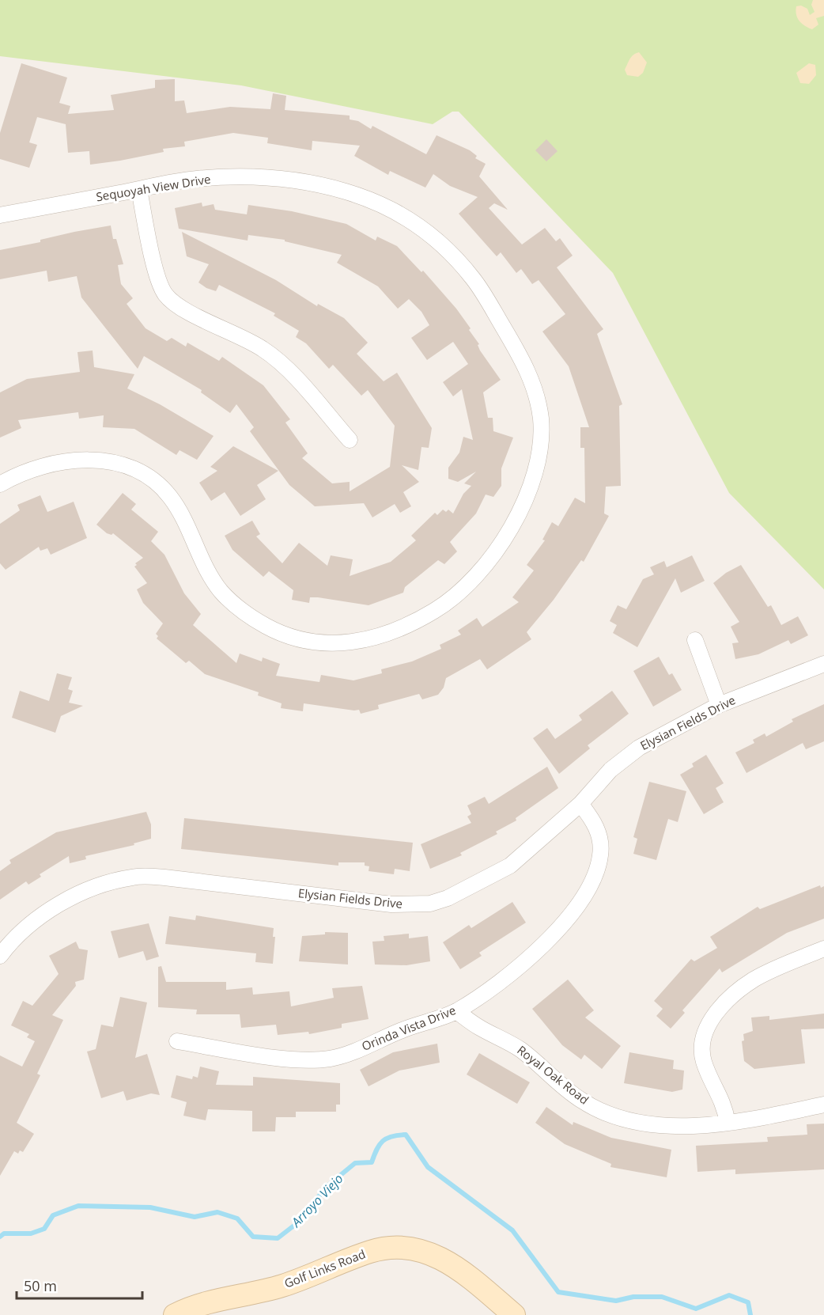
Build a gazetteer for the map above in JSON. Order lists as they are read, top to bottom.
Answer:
{
  "streets": {
    "main road": ["Golf Links Road"],
    "street": [
      "Sequoyah View Drive",
      "Elysian Fields Drive",
      "Orinda Vista Drive",
      "Royal Oak Road"
    ]
  },
  "crossings": [
    ["Elysian Fields Drive", "Orinda Vista Drive"],
    ["Orinda Vista Drive", "Royal Oak Road"]
  ],
  "water": ["Arroyo Viejo"],
  "scale_bar": "50 m"
}
